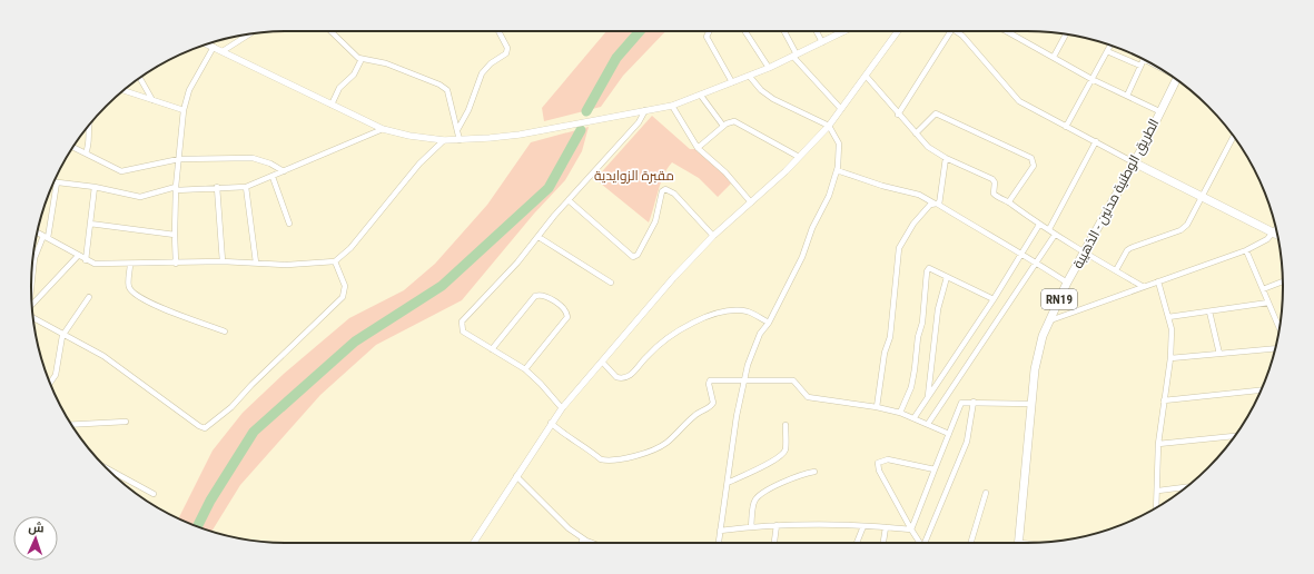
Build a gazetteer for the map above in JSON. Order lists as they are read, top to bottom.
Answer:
{
  "streets": {
    "main road": ["الطريق الوطنية مدنين - الذهيبة", "RN19"]
  },
  "parks": ["مقبرة الزوايدية"],
  "north": "top"
}
